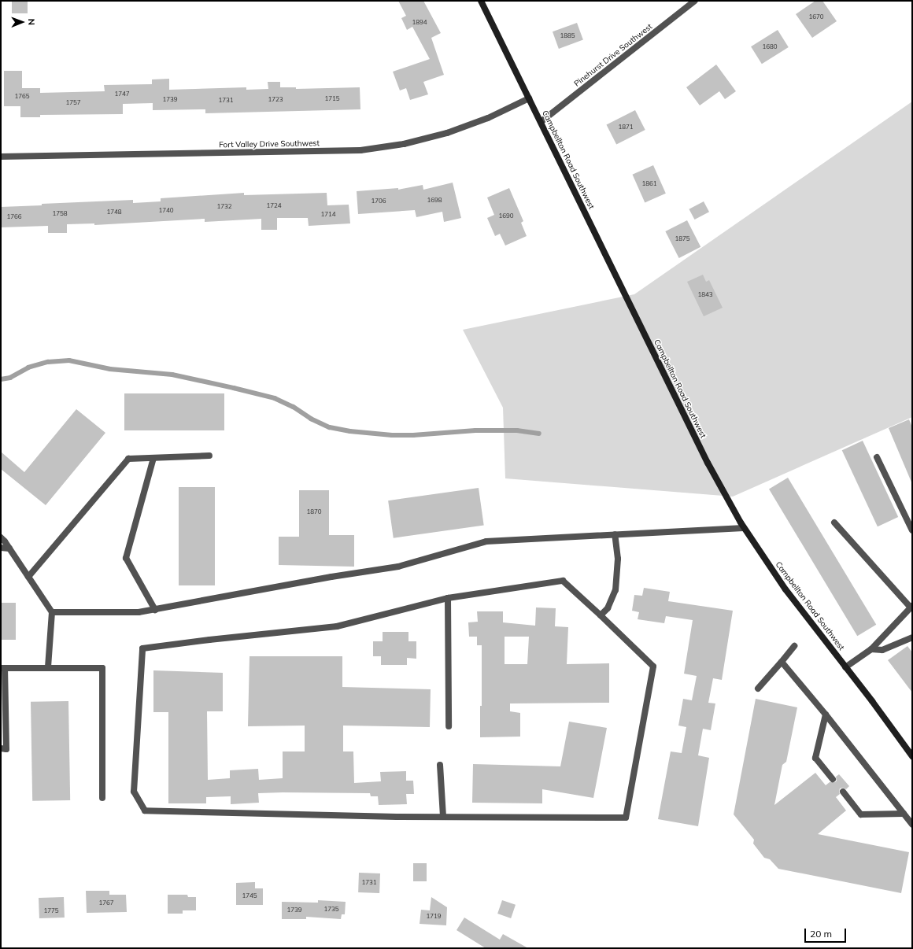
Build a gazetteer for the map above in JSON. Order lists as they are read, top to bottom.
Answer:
{
  "streets": {
    "main road": ["Campbellton Road Southwest"],
    "street": ["Pinehurst Drive Southwest", "Fort Valley Drive Southwest"]
  },
  "crossings": [
    ["Pinehurst Drive Southwest", "Campbellton Road Southwest"],
    ["Fort Valley Drive Southwest", "Campbellton Road Southwest"]
  ],
  "house_numbers": [
    "1670",
    "1894",
    "1885",
    "1680",
    "1747",
    "1765",
    "1715",
    "1739",
    "1723",
    "1731",
    "1757",
    "1871",
    "1861",
    "1698",
    "1706",
    "1724",
    "1732",
    "1740",
    "1748",
    "1758",
    "1714",
    "1690",
    "1766",
    "1875",
    "1843",
    "1870",
    "1731",
    "1745",
    "1767",
    "1735",
    "1739",
    "1775",
    "1719"
  ],
  "scale_bar": "20 m",
  "north": "right"
}
